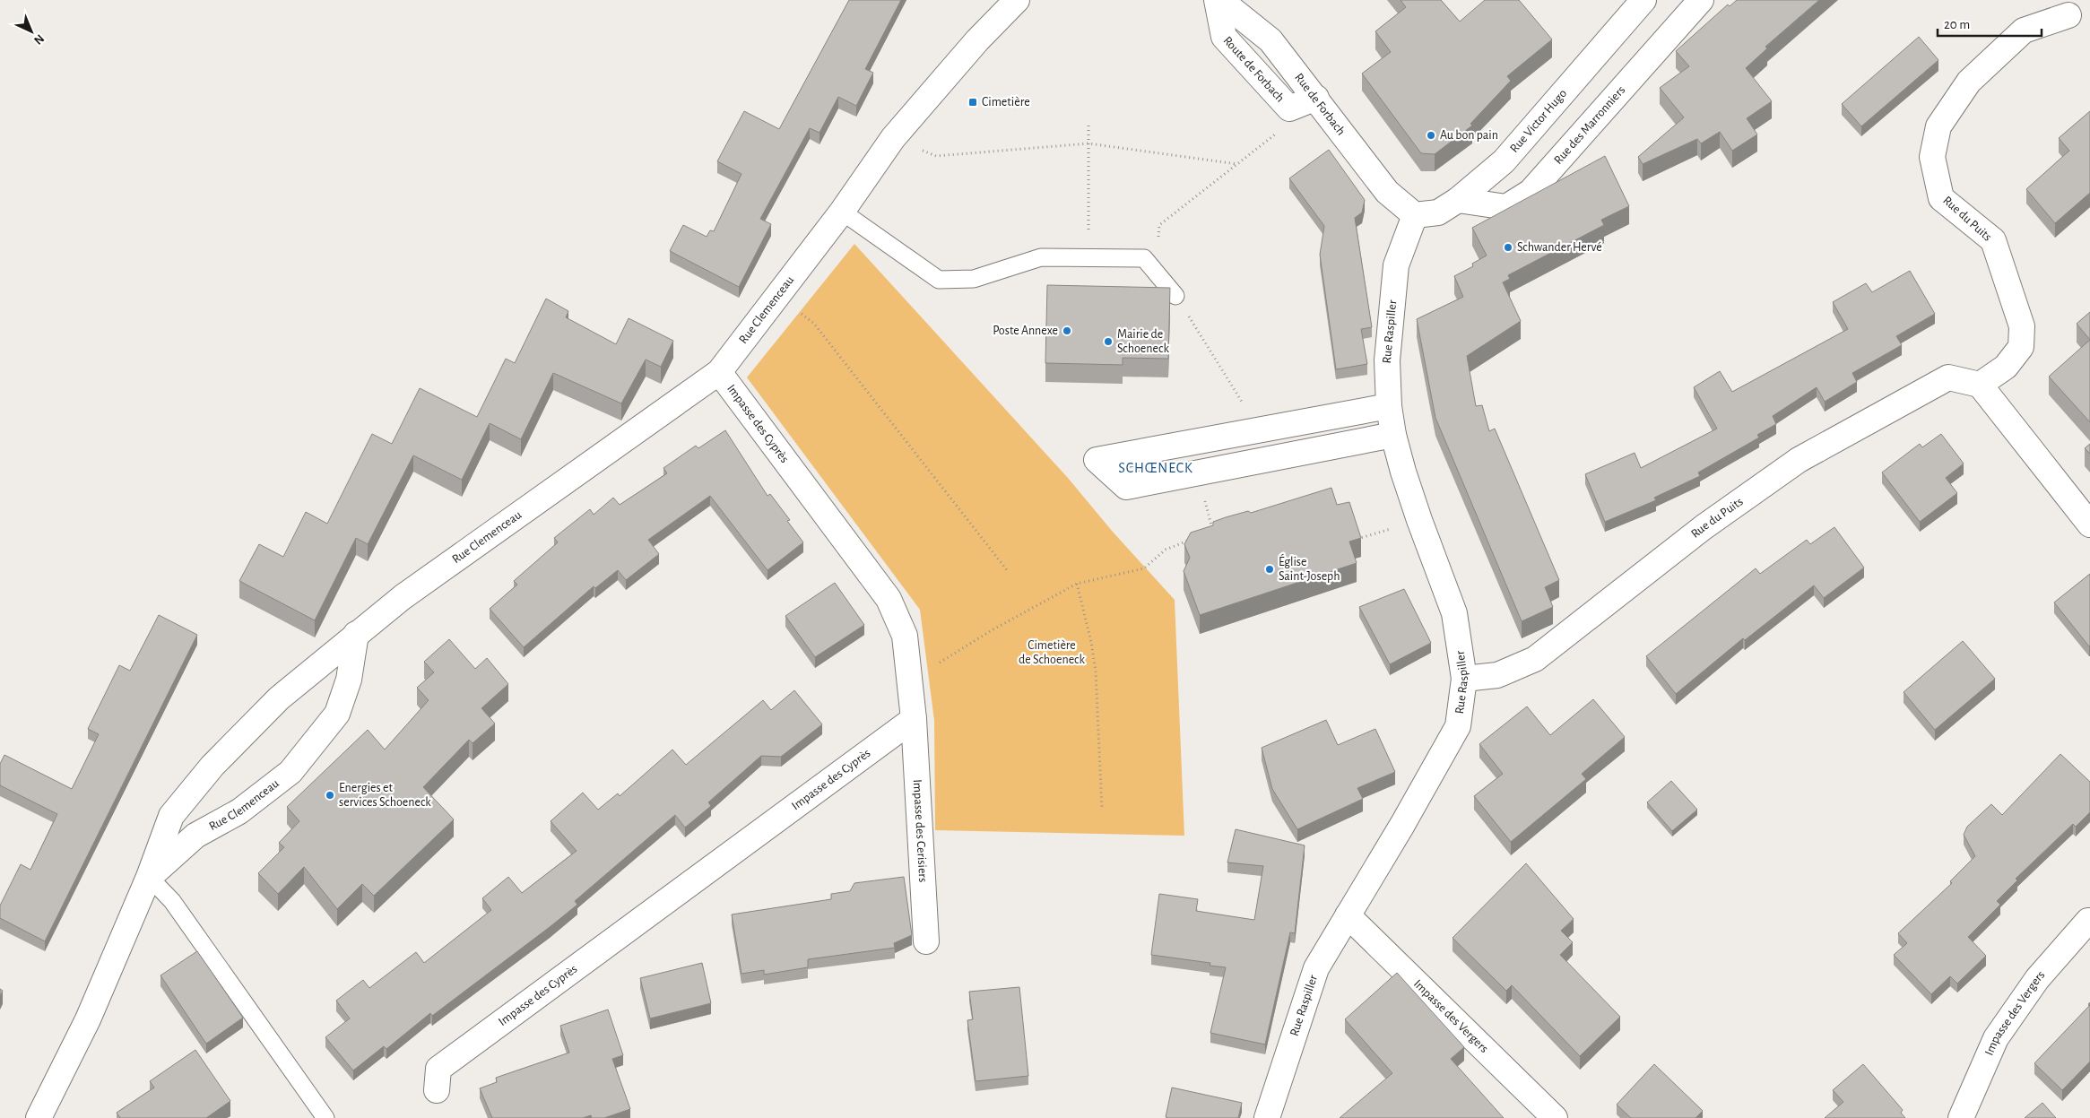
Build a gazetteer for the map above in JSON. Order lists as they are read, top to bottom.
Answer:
{
  "streets": {
    "street": [
      "Route de Forbach",
      "Rue de Forbach",
      "Rue Victor Hugo",
      "Rue des Marronniers",
      "Rue du Puits",
      "Rue Clemenceau",
      "Rue Raspiller",
      "Impasse des Cyprès",
      "Impasse des Cerisiers",
      "Impasse des Vergers"
    ]
  },
  "crossings": [
    ["Route de Forbach", "Rue de Forbach"],
    ["Rue de Forbach", "Rue Victor Hugo"],
    ["Rue de Forbach", "Rue Raspiller"],
    ["Rue Victor Hugo", "Rue des Marronniers"],
    ["Rue Victor Hugo", "Rue Raspiller"],
    ["Rue du Puits", "Rue Raspiller"],
    ["Rue Clemenceau", "Impasse des Cyprès"],
    ["Rue Raspiller", "Impasse des Vergers"],
    ["Impasse des Cyprès", "Impasse des Cerisiers"]
  ],
  "districts": ["SCHŒNECK"],
  "parks": ["Cimetière de Schoeneck"],
  "places": {
    "transit": ["Cimetière"],
    "other": [
      "Au bon pain",
      "Schwander Hervé",
      "Poste Annexe",
      "Mairie de Schoeneck",
      "Église Saint-Joseph",
      "Energies et services Schoeneck"
    ]
  },
  "scale_bar": "20 m",
  "north": "bottom right"
}
